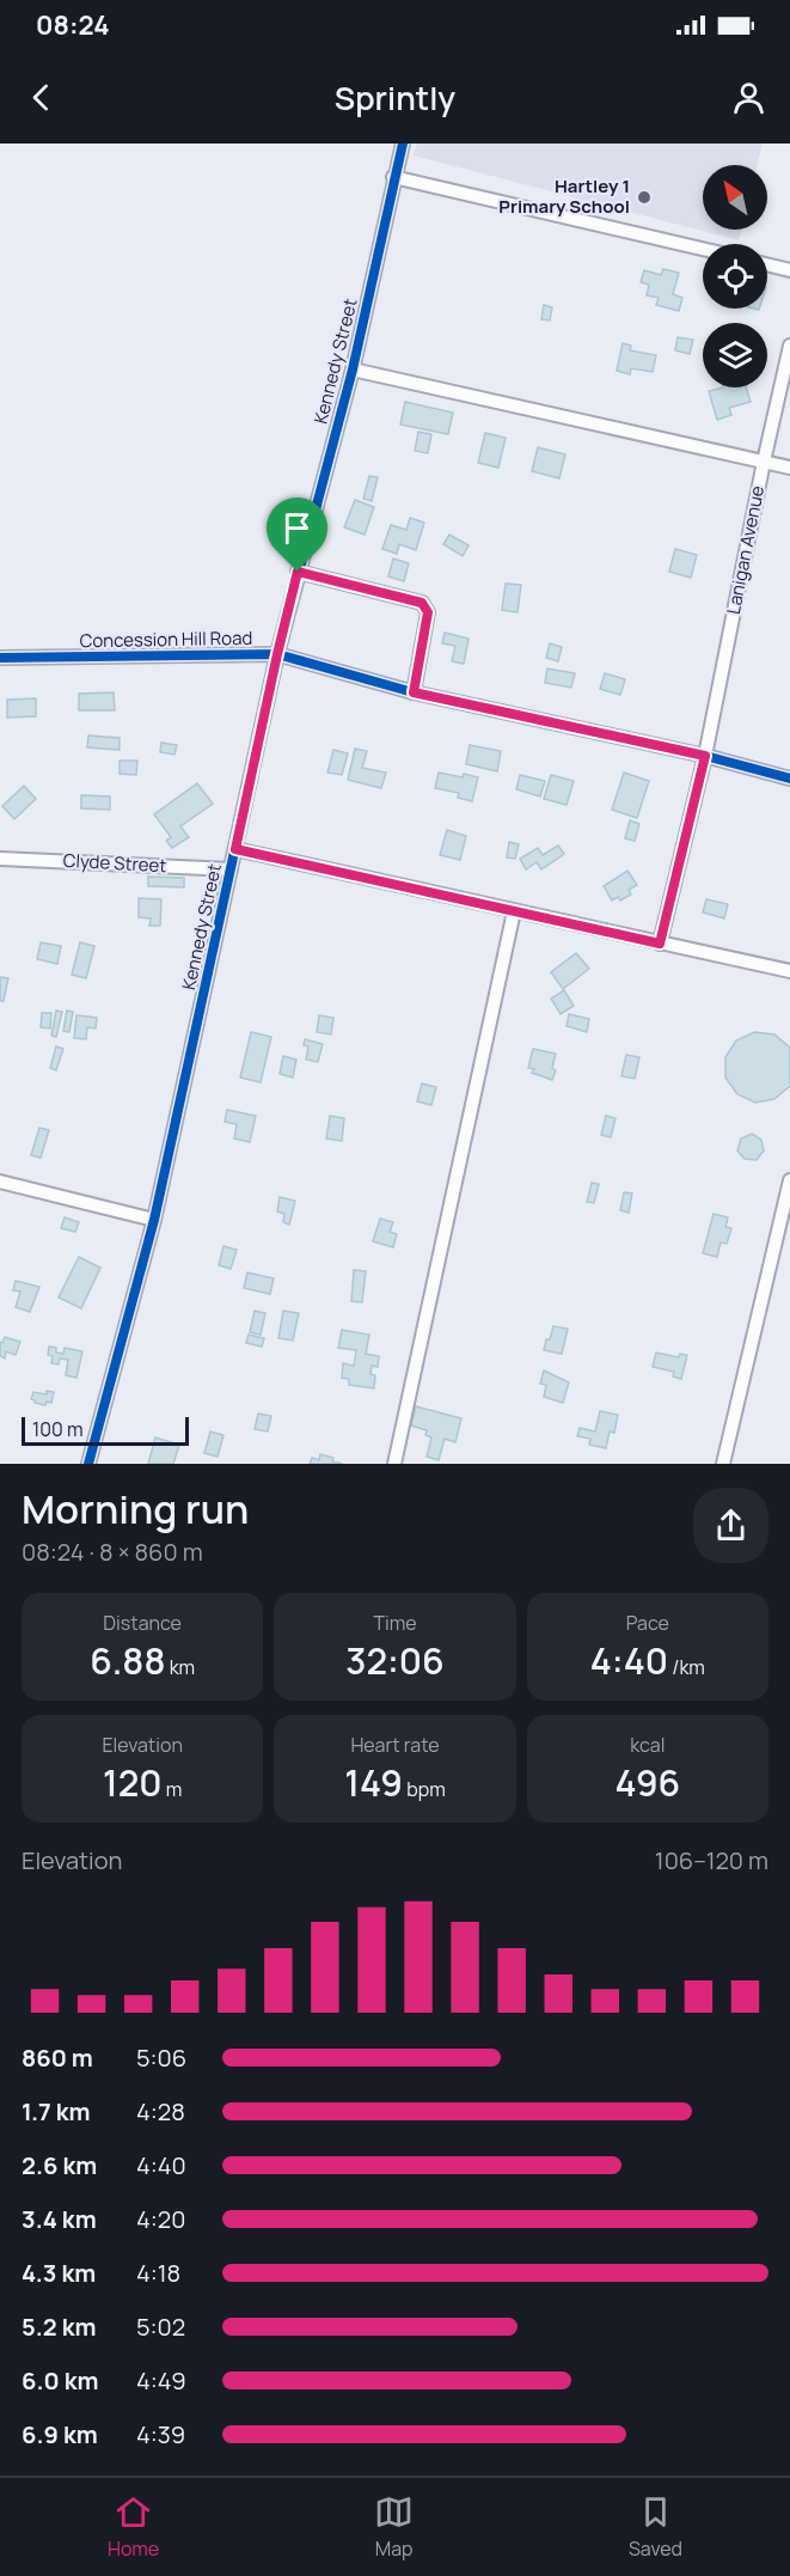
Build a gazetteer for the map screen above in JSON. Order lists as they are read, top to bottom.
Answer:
{
  "streets": {
    "street": [
      "Kennedy Street",
      "Lanigan Avenue",
      "Concession Hill Road",
      "Clyde Street"
    ]
  },
  "crossings": [
    ["Kennedy Street", "Concession Hill Road"],
    ["Kennedy Street", "Clyde Street"],
    ["Lanigan Avenue", "Concession Hill Road"]
  ],
  "places": ["Hartley 1 Primary School"],
  "scale_bar": "100 m",
  "north": "top left",
  "page": {
    "status": "08:24",
    "header": "Sprintly",
    "scale": "100 m",
    "heading": ["Morning run", "08:24 · 8 × 860 m"],
    "stats": [
      ["Distance", "6.88 km"],
      ["Time", "32:06"],
      ["Pace", "4:40 /km"],
      ["Elevation", "120 m"],
      ["Heart rate", "149 bpm"],
      ["kcal", "496"]
    ],
    "chart": ["Elevation", "106–120 m"],
    "list": [
      {
        "name": "860 m",
        "note": "5:06"
      },
      {
        "name": "1.7 km",
        "note": "4:28"
      },
      {
        "name": "2.6 km",
        "note": "4:40"
      },
      {
        "name": "3.4 km",
        "note": "4:20"
      },
      {
        "name": "4.3 km",
        "note": "4:18"
      },
      {
        "name": "5.2 km",
        "note": "5:02"
      },
      {
        "name": "6.0 km",
        "note": "4:49"
      },
      {
        "name": "6.9 km",
        "note": "4:39"
      }
    ],
    "tabs": ["Home", "Map", "Saved"]
  }
}
